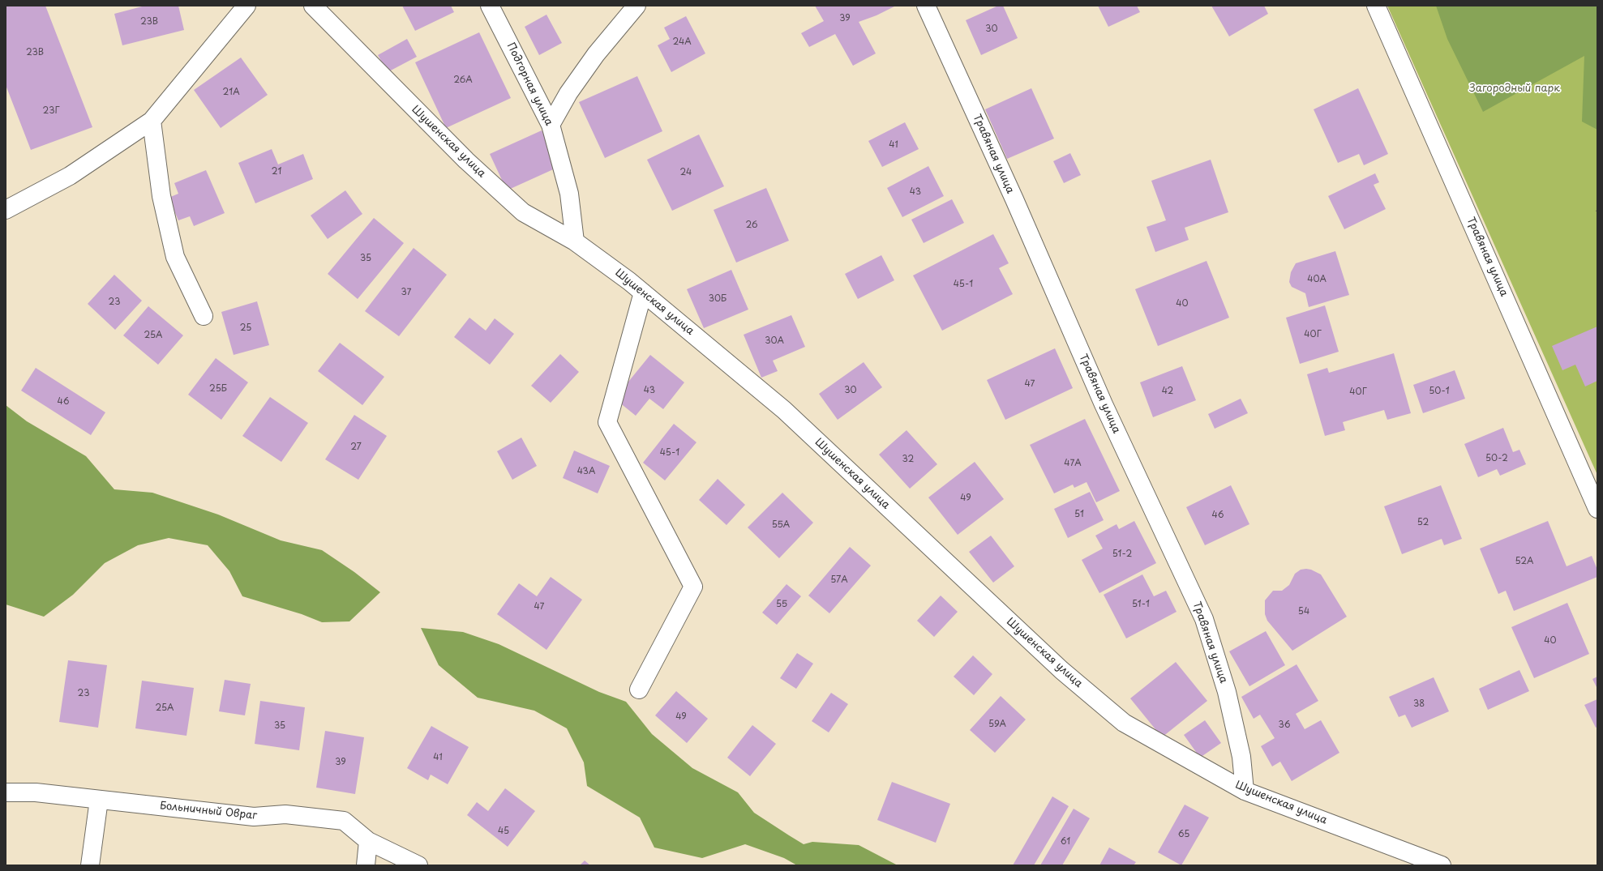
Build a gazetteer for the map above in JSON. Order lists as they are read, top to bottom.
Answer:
{
  "streets": {
    "street": [
      "Подгорная улица",
      "Шушенская улица",
      "Травяная улица",
      "Больничный Овраг"
    ]
  },
  "crossings": [
    ["Подгорная улица", "Шушенская улица"],
    ["Шушенская улица", "Травяная улица"]
  ],
  "parks": ["Загородный парк"],
  "house_numbers": [
    "39",
    "23В",
    "30",
    "24А",
    "23В",
    "26А",
    "21А",
    "23Г",
    "41",
    "21",
    "24",
    "43",
    "26",
    "35",
    "40А",
    "45-1",
    "37",
    "30Б",
    "23",
    "40",
    "25",
    "40Г",
    "25А",
    "30А",
    "47",
    "25Б",
    "43",
    "30",
    "42",
    "50-1",
    "40Г",
    "46",
    "27",
    "45-1",
    "50-2",
    "32",
    "47А",
    "43А",
    "49",
    "51",
    "46",
    "52",
    "55А",
    "51-2",
    "52А",
    "57А",
    "55",
    "51-1",
    "47",
    "54",
    "40",
    "23",
    "38",
    "25А",
    "49",
    "59А",
    "36",
    "35",
    "41",
    "39",
    "45",
    "65",
    "61"
  ]
}
